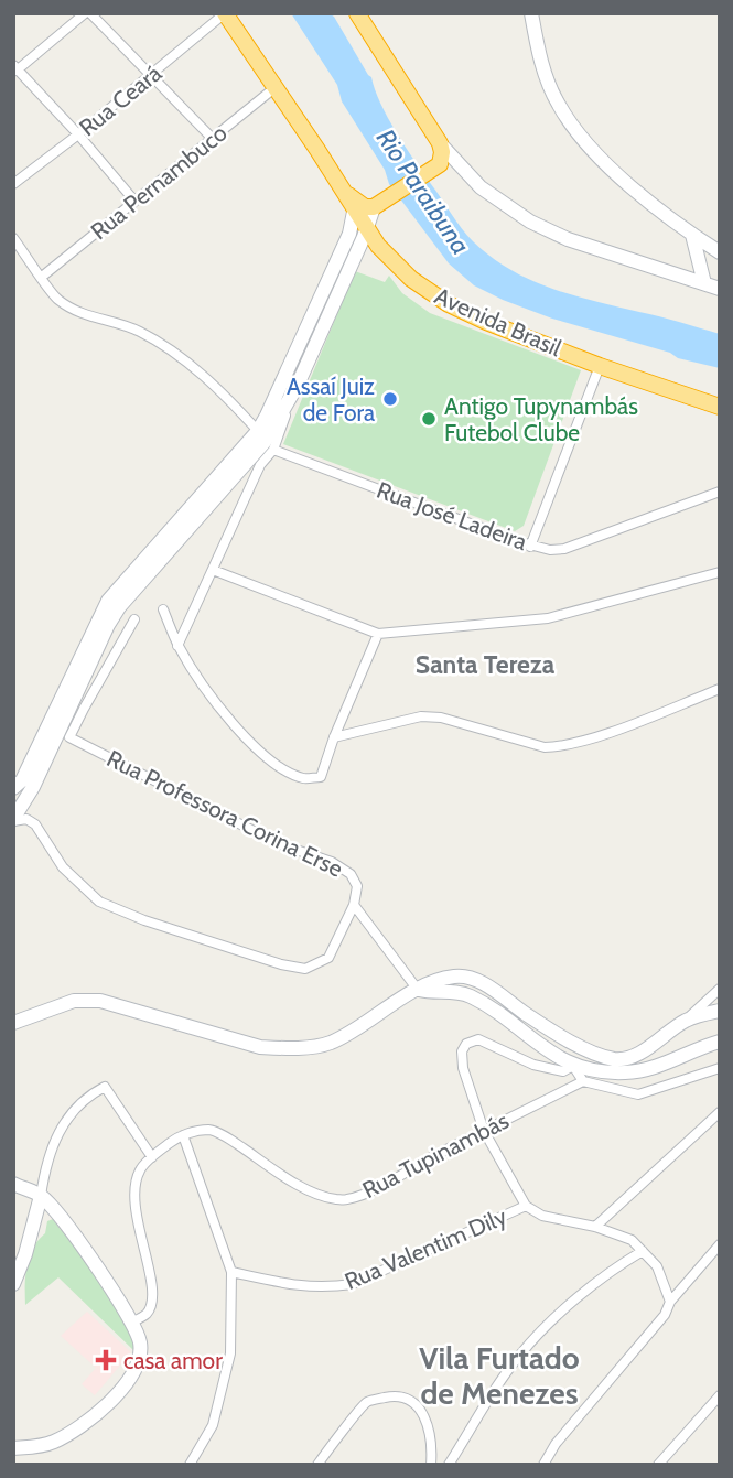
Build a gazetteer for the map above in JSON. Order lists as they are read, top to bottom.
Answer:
{
  "streets": {
    "highway": ["Avenida Brasil"],
    "street": [
      "Rua Ceará",
      "Rua Pernambuco",
      "Rua José Ladeira",
      "Rua Professora Corina Erse",
      "Rua Tupinambás",
      "Rua Valentim Dily"
    ]
  },
  "crossings": [
    ["Rua Ceará", "Avenida Brasil"],
    ["Rua Pernambuco", "Avenida Brasil"]
  ],
  "districts": ["Santa Tereza", "Vila Furtado de Menezes"],
  "water": ["Rio Paraibuna"],
  "places": {
    "other": ["Assaí Juiz de Fora", "Antigo Tupynambás Futebol Clube"],
    "health": ["casa amor"]
  }
}
